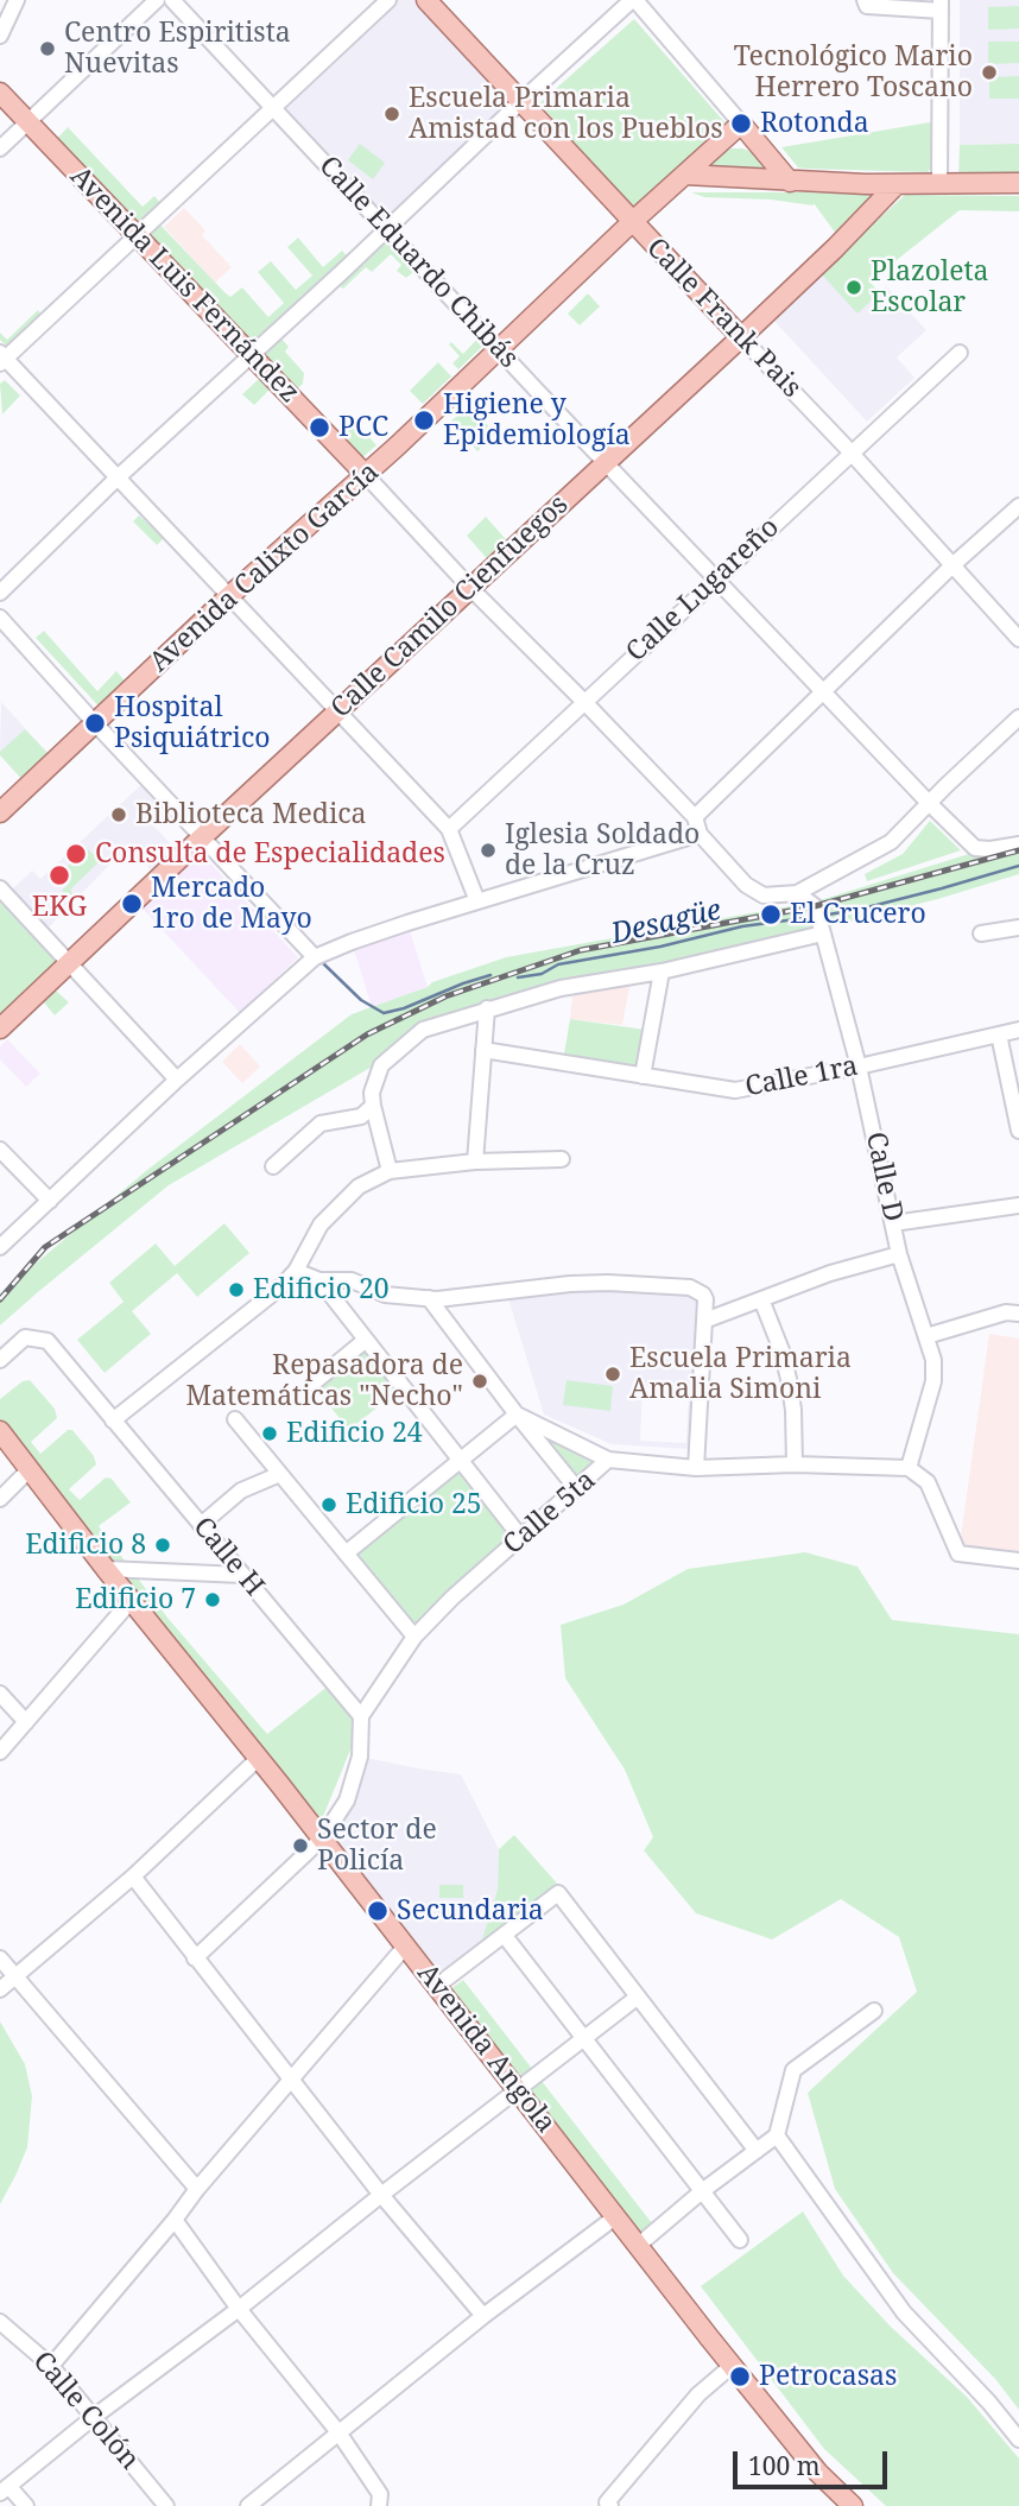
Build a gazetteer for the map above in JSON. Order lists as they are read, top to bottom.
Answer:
{
  "streets": {
    "main road": [
      "Avenida Luis Fernández",
      "Calle Frank Pais",
      "Avenida Calixto García",
      "Calle Camilo Cienfuegos",
      "Avenida Angola"
    ],
    "street": [
      "Calle Eduardo Chibás",
      "Calle Lugareño",
      "Calle 1ra",
      "Calle D",
      "Calle 5ta",
      "Calle H",
      "Calle Colón"
    ]
  },
  "crossings": [
    ["Calle Eduardo Chibás", "Avenida Calixto García"],
    ["Calle Eduardo Chibás", "Calle Lugareño"],
    ["Calle Eduardo Chibás", "Calle Camilo Cienfuegos"],
    ["Avenida Luis Fernández", "Avenida Calixto García"],
    ["Avenida Luis Fernández", "Calle Lugareño"],
    ["Avenida Luis Fernández", "Calle Camilo Cienfuegos"],
    ["Calle Frank Pais", "Avenida Calixto García"],
    ["Calle Frank Pais", "Calle Lugareño"],
    ["Calle Frank Pais", "Calle Camilo Cienfuegos"],
    ["Calle 1ra", "Calle D"],
    ["Calle D", "Calle 5ta"],
    ["Calle 5ta", "Calle H"]
  ],
  "water": ["Desagüe"],
  "places": [
    "Centro Espiritista Nuevitas",
    "Tecnológico Mario Herrero Toscano",
    "Escuela Primaria Amistad con los Pueblos",
    "Rotonda",
    "Plazoleta Escolar",
    "Higiene y Epidemiología",
    "PCC",
    "Hospital Psiquiátrico",
    "Biblioteca Medica",
    "Iglesia Soldado de la Cruz",
    "Consulta de Especialidades",
    "EKG",
    "Mercado 1ro de Mayo",
    "El Crucero",
    "Edificio 20",
    "Escuela Primaria Amalia Simoni",
    "Repasadora de Matemáticas \"Necho\"",
    "Edificio 24",
    "Edificio 25",
    "Edificio 8",
    "Edificio 7",
    "Sector de Policía",
    "Secundaria",
    "Petrocasas"
  ],
  "scale_bar": "100 m"
}
